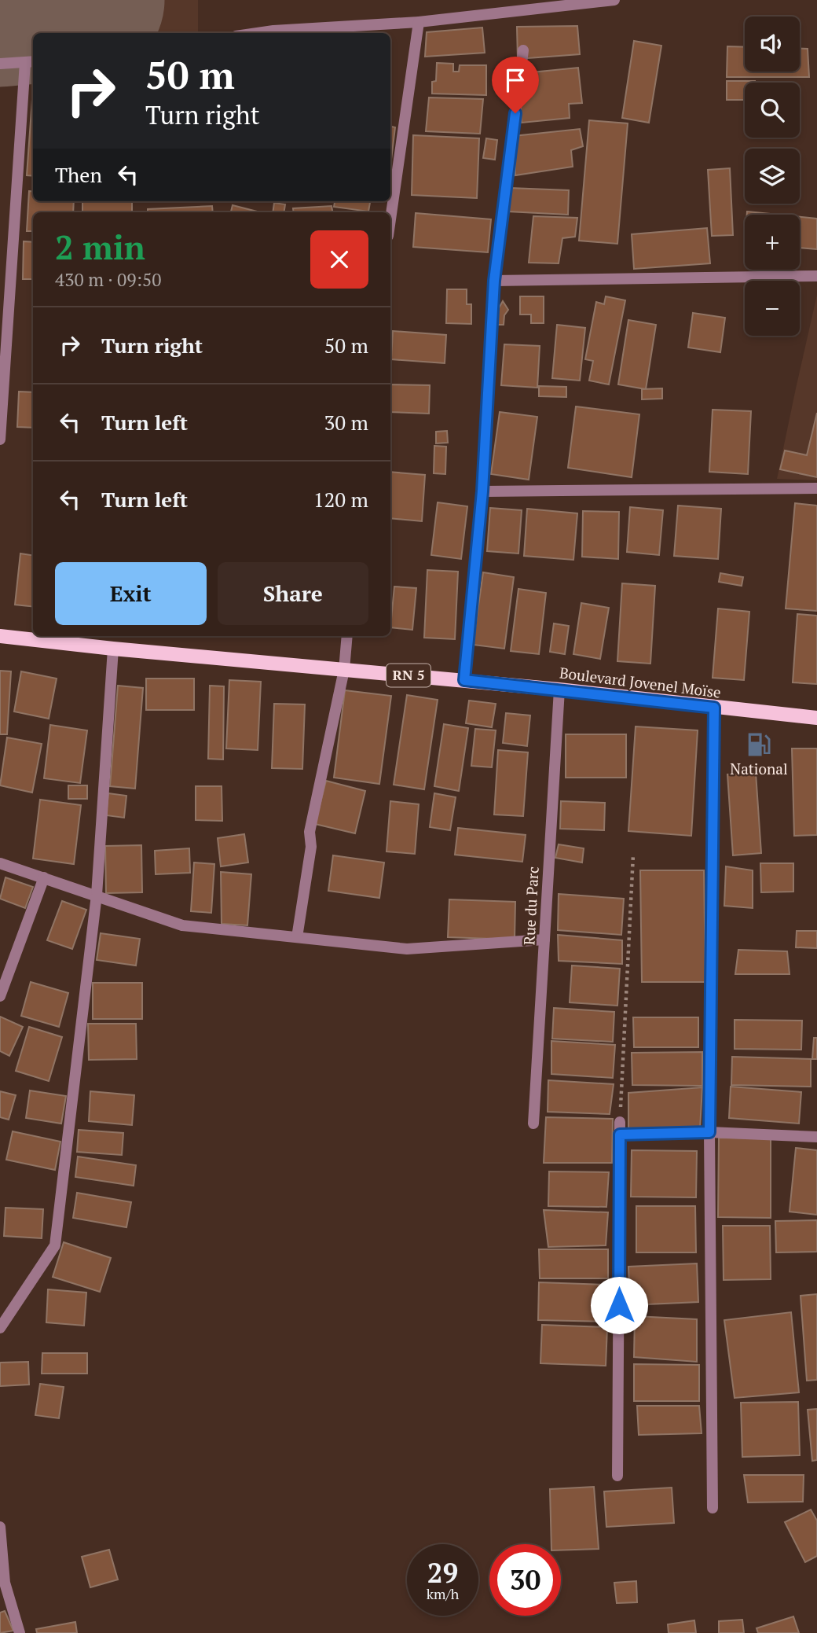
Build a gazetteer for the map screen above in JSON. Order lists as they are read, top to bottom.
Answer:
{
  "streets": {
    "main road": ["RN 5", "Boulevard Jovenel Moïse"],
    "street": ["Rue du Parc"]
  },
  "crossings": [
    ["Boulevard Jovenel Moïse", "Rue du Parc"]
  ],
  "places": {
    "fuel station": ["National"]
  },
  "page": {
    "map_buttons": ["+", "−"],
    "turn": ["50 m", "Turn right"],
    "then": "Then",
    "heading": ["2 min", "430 m · 09:50"],
    "list": [
      {
        "name": "Turn right",
        "value": "50 m"
      },
      {
        "name": "Turn left",
        "value": "30 m"
      },
      {
        "name": "Turn left",
        "value": "120 m"
      }
    ],
    "buttons": ["Exit", "Share"],
    "speed": "29 km/h",
    "limit": "30"
  }
}
